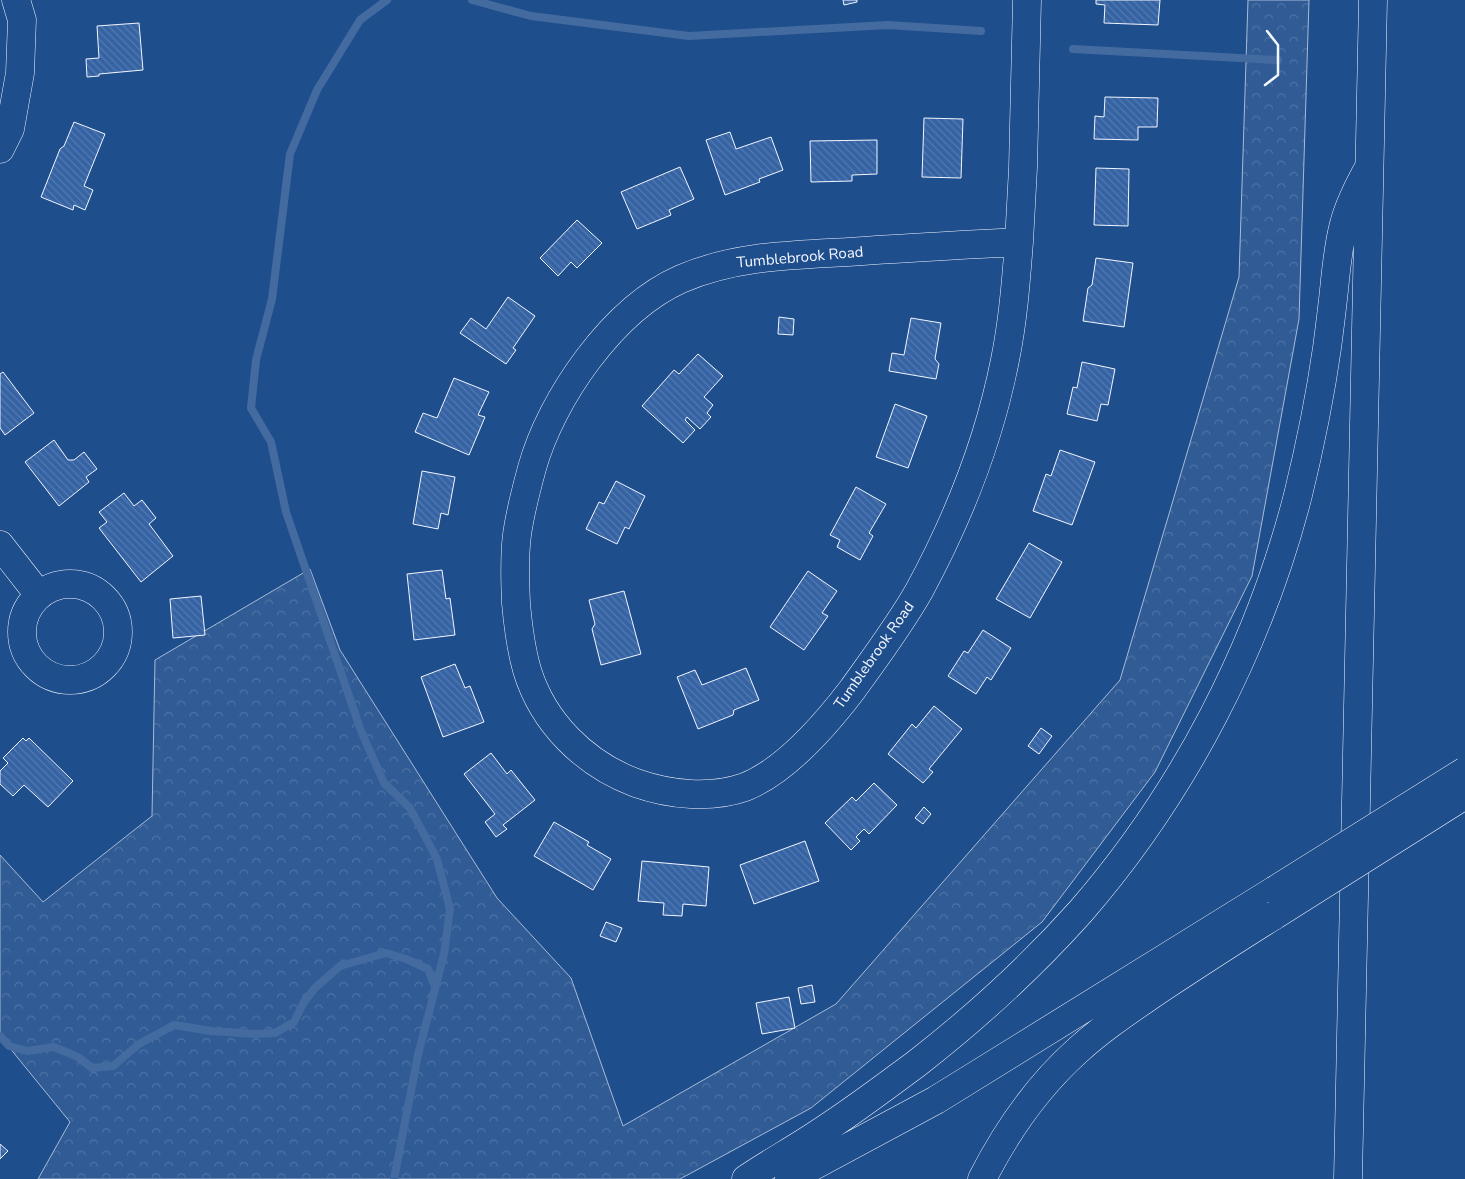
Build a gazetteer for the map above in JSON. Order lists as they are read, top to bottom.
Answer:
{
  "streets": {
    "main road": ["Tumblebrook Road"]
  }
}
